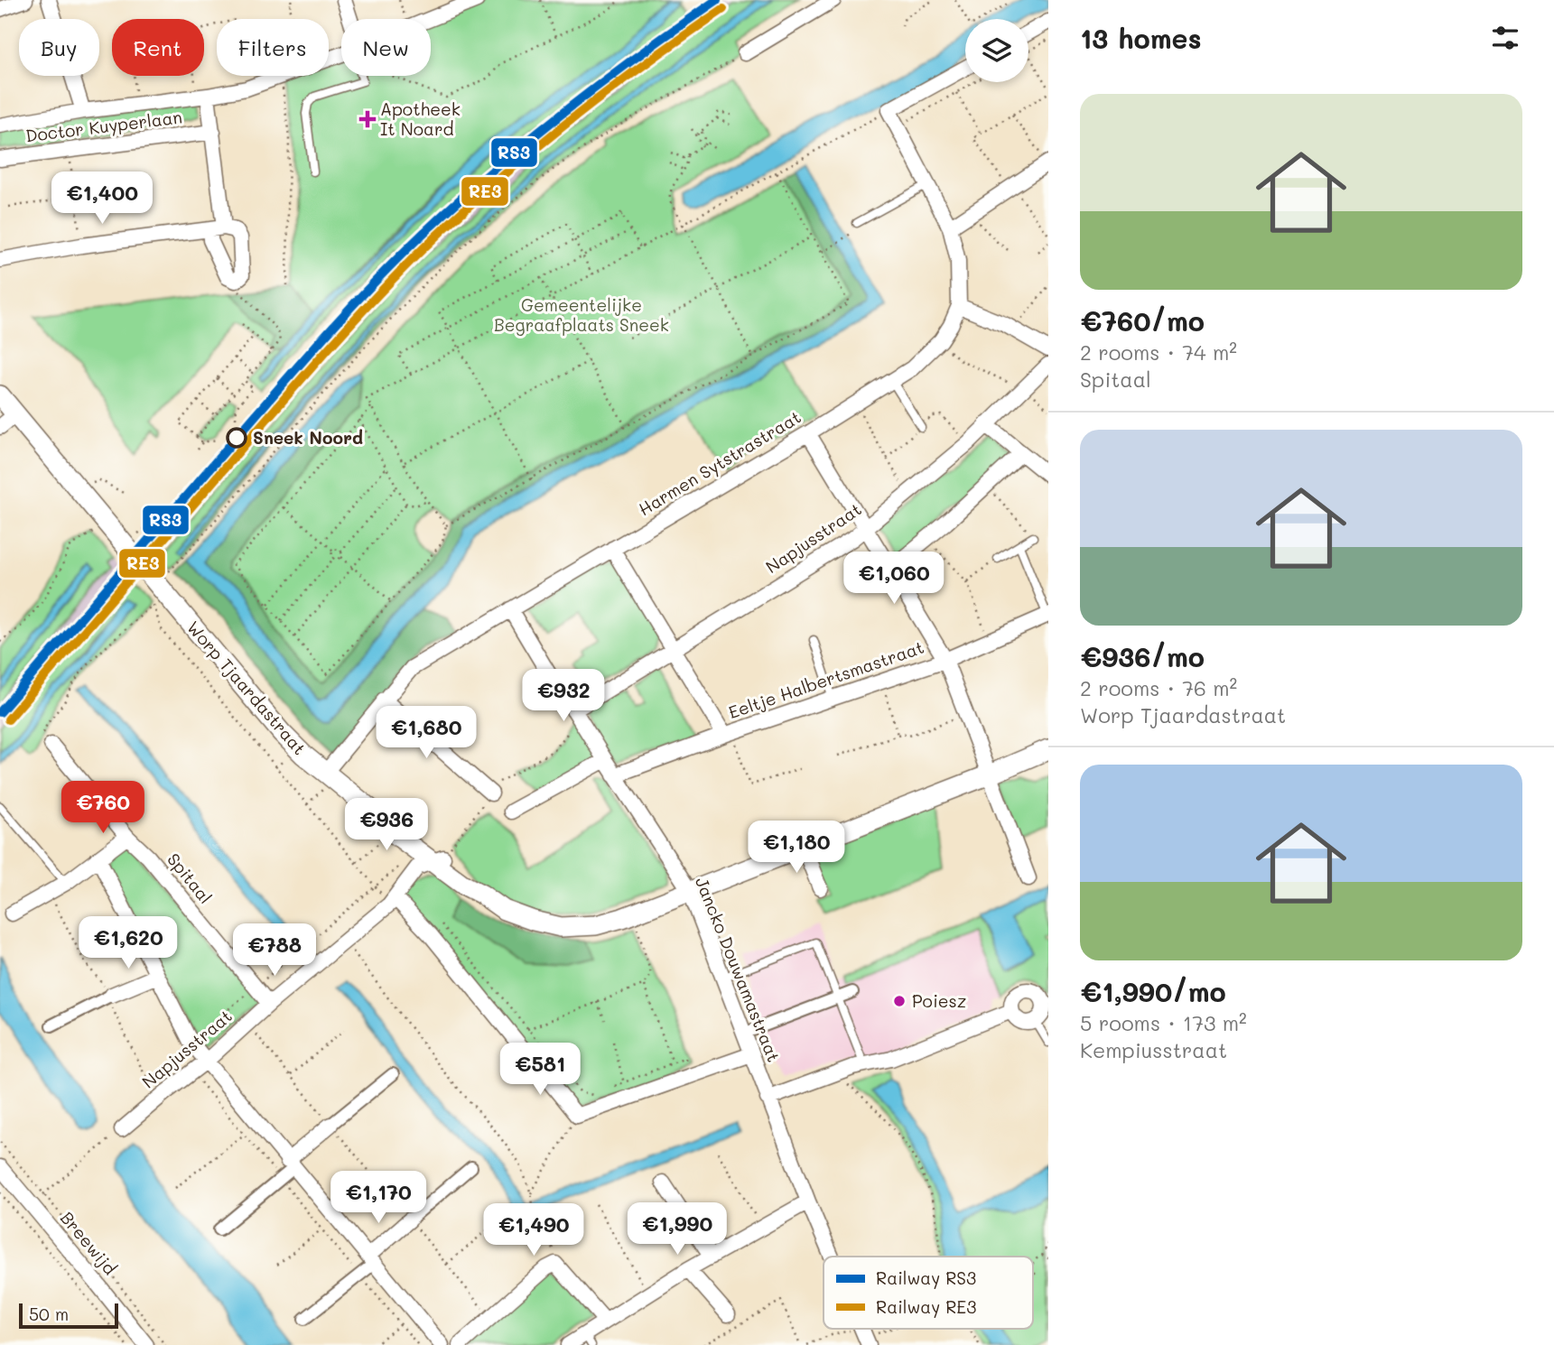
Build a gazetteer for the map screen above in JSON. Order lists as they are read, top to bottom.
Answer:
{
  "streets": {
    "main road": ["Worp Tjaardastraat"],
    "street": [
      "Doctor Kuyperlaan",
      "Harmen Sytstrastraat",
      "Napjusstraat",
      "Eeltje Halbertsmastraat",
      "Spitaal",
      "Jancko Douwamastraat",
      "Breewijd"
    ]
  },
  "crossings": [
    ["Harmen Sytstrastraat", "Worp Tjaardastraat"],
    ["Napjusstraat", "Worp Tjaardastraat"],
    ["Napjusstraat", "Spitaal"],
    ["Eeltje Halbertsmastraat", "Jancko Douwamastraat"],
    ["Worp Tjaardastraat", "Jancko Douwamastraat"]
  ],
  "parks": ["Gemeentelijke Begraafplaats Sneek"],
  "places": {
    "health": ["Apotheek It Noard"],
    "other": ["Sneek Noord", "Poiesz"]
  },
  "lines": ["rail line RS3", "rail line RE3"],
  "legend": ["Railway RS3", "Railway RE3"],
  "scale_bar": "50 m",
  "page": {
    "heading": "13 homes",
    "chip": [
      "Buy",
      "Rent",
      "Filters",
      "New"
    ],
    "list": [
      {
        "name": "€760/mo",
        "note": "2 rooms · 74 m² · Spitaal"
      },
      {
        "name": "€936/mo",
        "note": "2 rooms · 76 m² · Worp Tjaardastraat"
      },
      {
        "name": "€1,990/mo",
        "note": "5 rooms · 173 m² · Kempiusstraat"
      }
    ],
    "price": [
      "€1,400",
      "€1,060",
      "€932",
      "€1,680",
      "€760",
      "€936",
      "€1,180",
      "€1,620",
      "€788",
      "€581",
      "€1,170",
      "€1,990",
      "€1,490"
    ],
    "scale": "50 m"
  }
}
